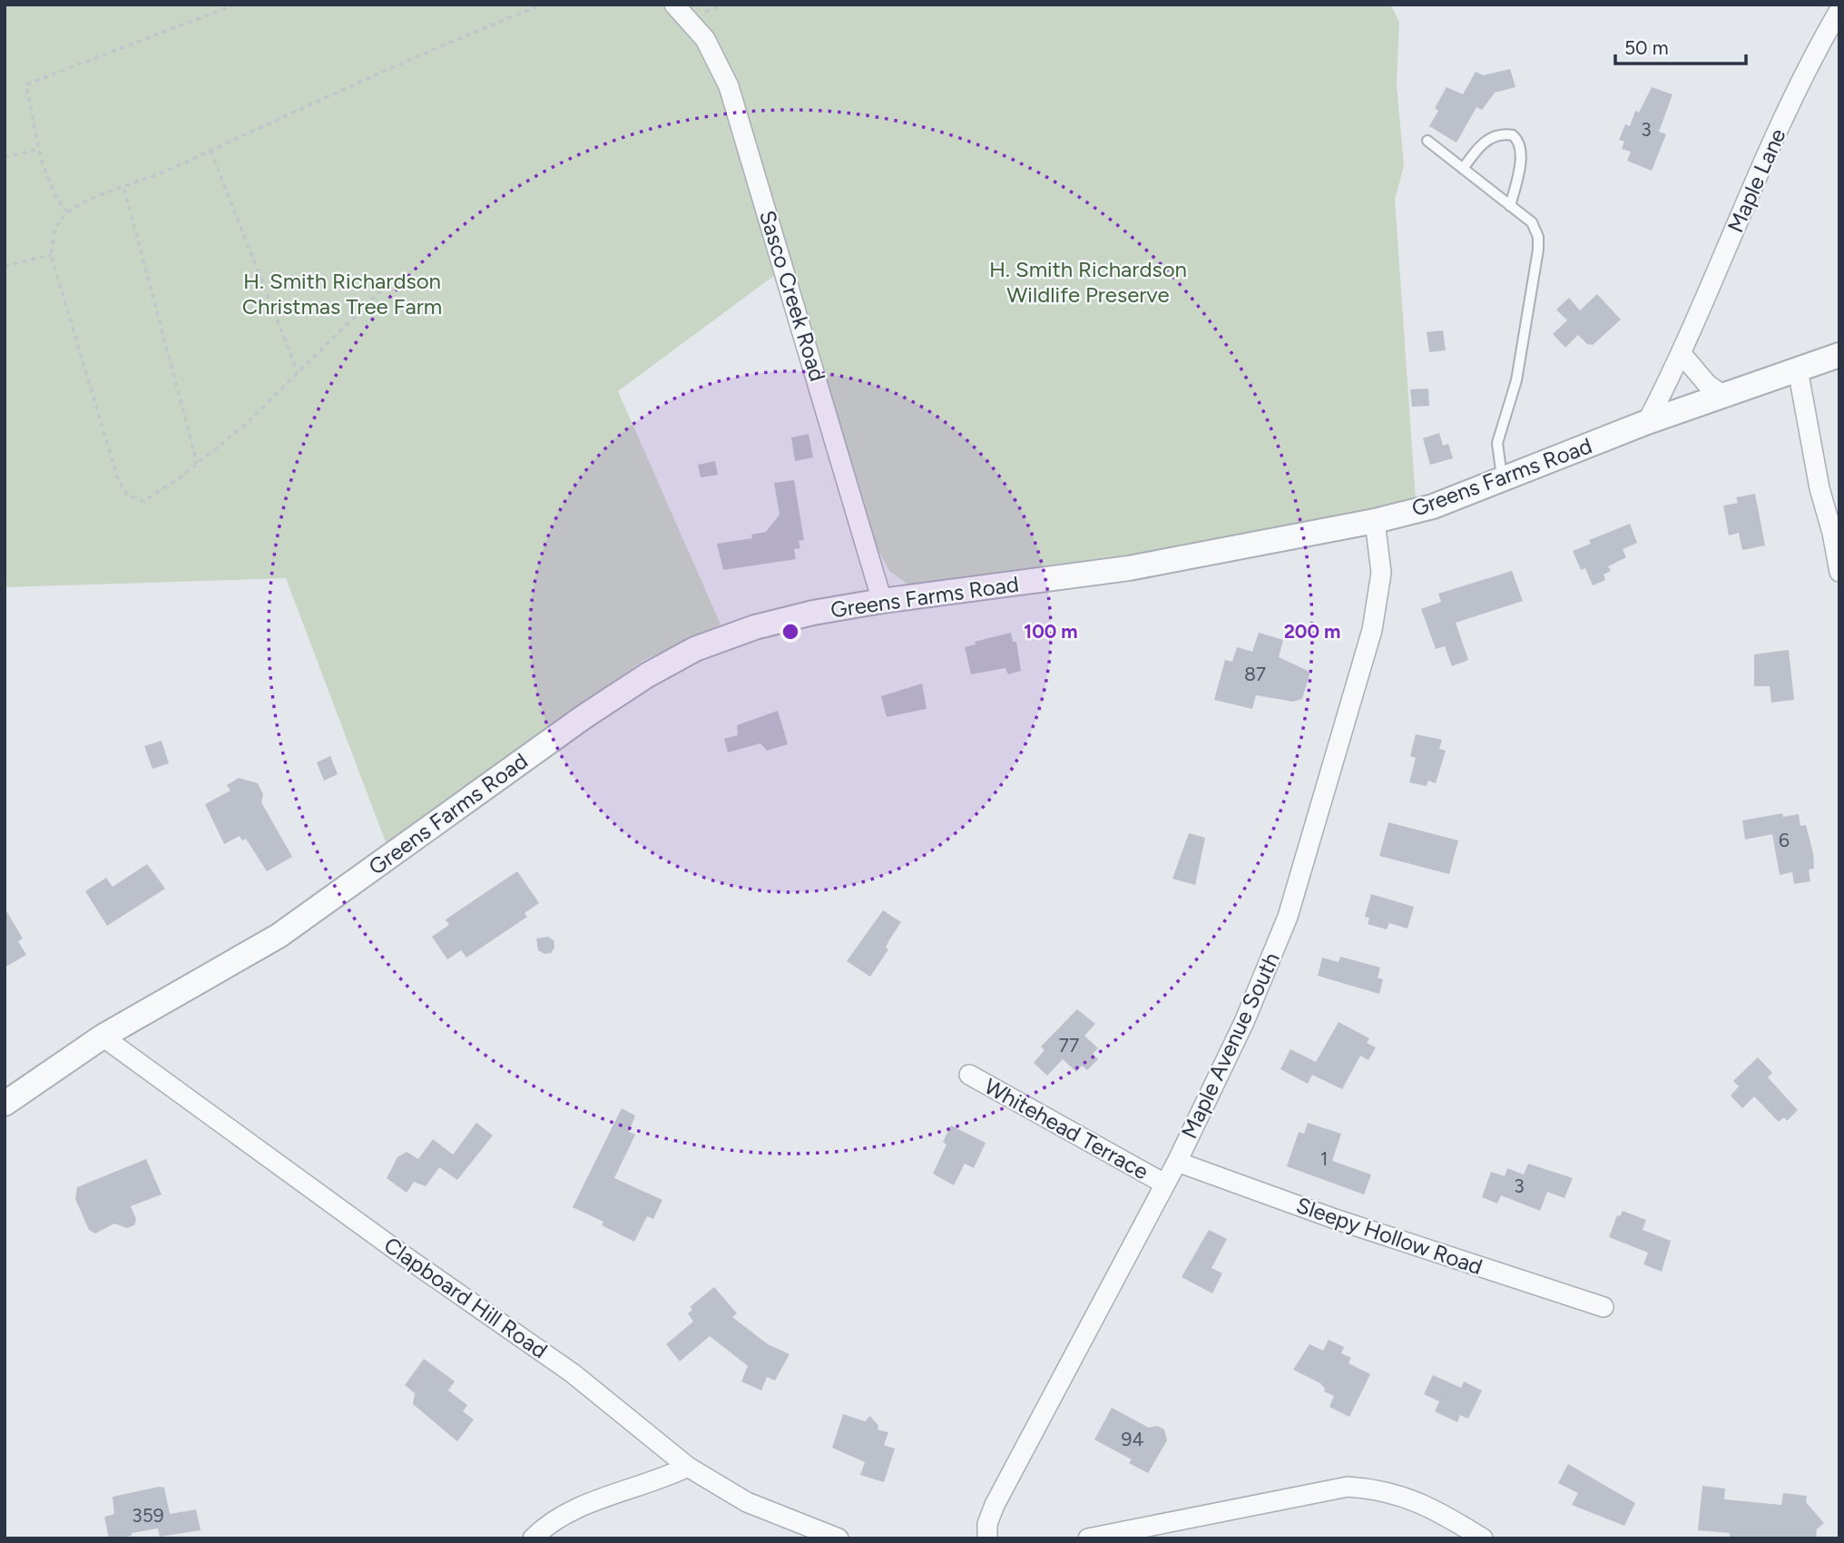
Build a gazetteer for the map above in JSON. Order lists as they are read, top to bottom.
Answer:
{
  "streets": {
    "street": [
      "Maple Lane",
      "Sasco Creek Road",
      "Greens Farms Road",
      "Maple Avenue South",
      "Whitehead Terrace",
      "Sleepy Hollow Road",
      "Clapboard Hill Road"
    ]
  },
  "crossings": [
    ["Maple Lane", "Greens Farms Road"],
    ["Sasco Creek Road", "Greens Farms Road"],
    ["Greens Farms Road", "Maple Avenue South"],
    ["Greens Farms Road", "Clapboard Hill Road"],
    ["Maple Avenue South", "Whitehead Terrace"],
    ["Maple Avenue South", "Sleepy Hollow Road"]
  ],
  "parks": ["H. Smith Richardson Wildlife Preserve", "H. Smith Richardson Christmas Tree Farm"],
  "house_numbers": [
    "3",
    "87",
    "6",
    "77",
    "1",
    "3",
    "94",
    "359"
  ],
  "scale_bar": "50 m",
  "rings": ["100 m", "200 m"]
}
